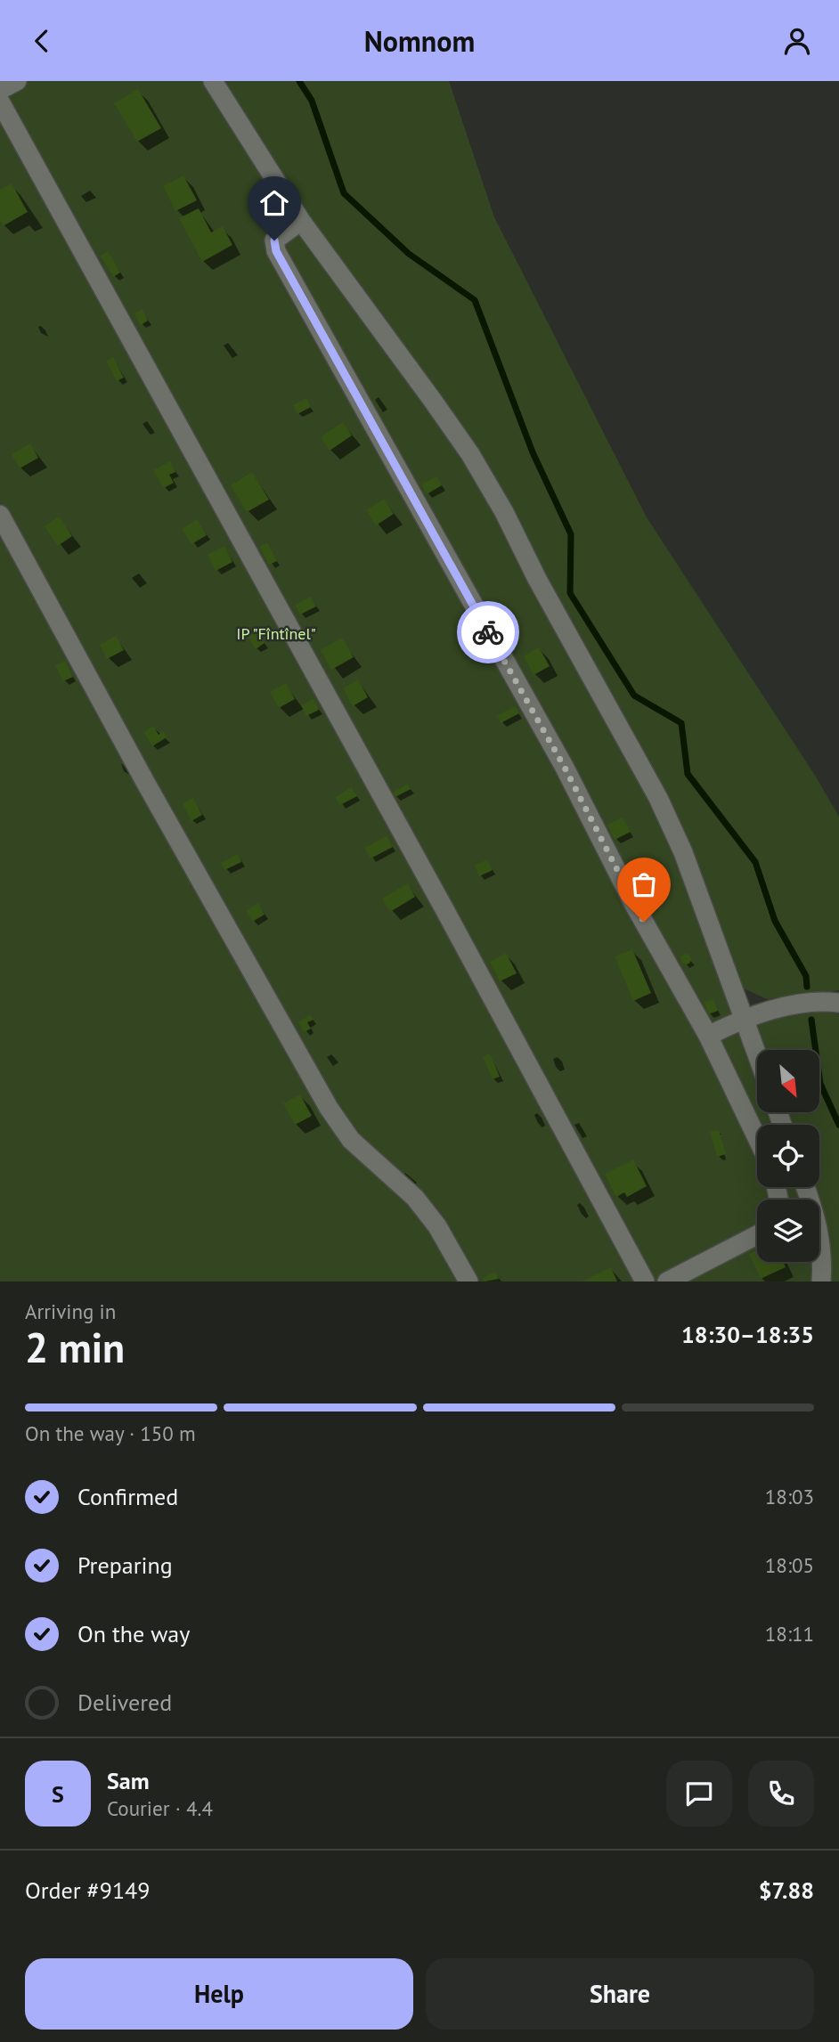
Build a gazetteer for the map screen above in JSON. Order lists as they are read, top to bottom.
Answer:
{
  "parks": ["IP \"Fîntînel\""],
  "north": "bottom right",
  "page": {
    "header": "Nomnom",
    "heading": ["2 min", "Arriving in", "18:30–18:35"],
    "panel": [
      "Sam",
      "Courier · 4.4",
      "Order #9149",
      "$7.88"
    ],
    "bar": "On the way · 150 m",
    "list": [
      ["Confirmed", "18:03"],
      ["Preparing", "18:05"],
      ["On the way", "18:11"],
      "Delivered"
    ],
    "round": "S",
    "buttons": ["Help", "Share"]
  }
}
